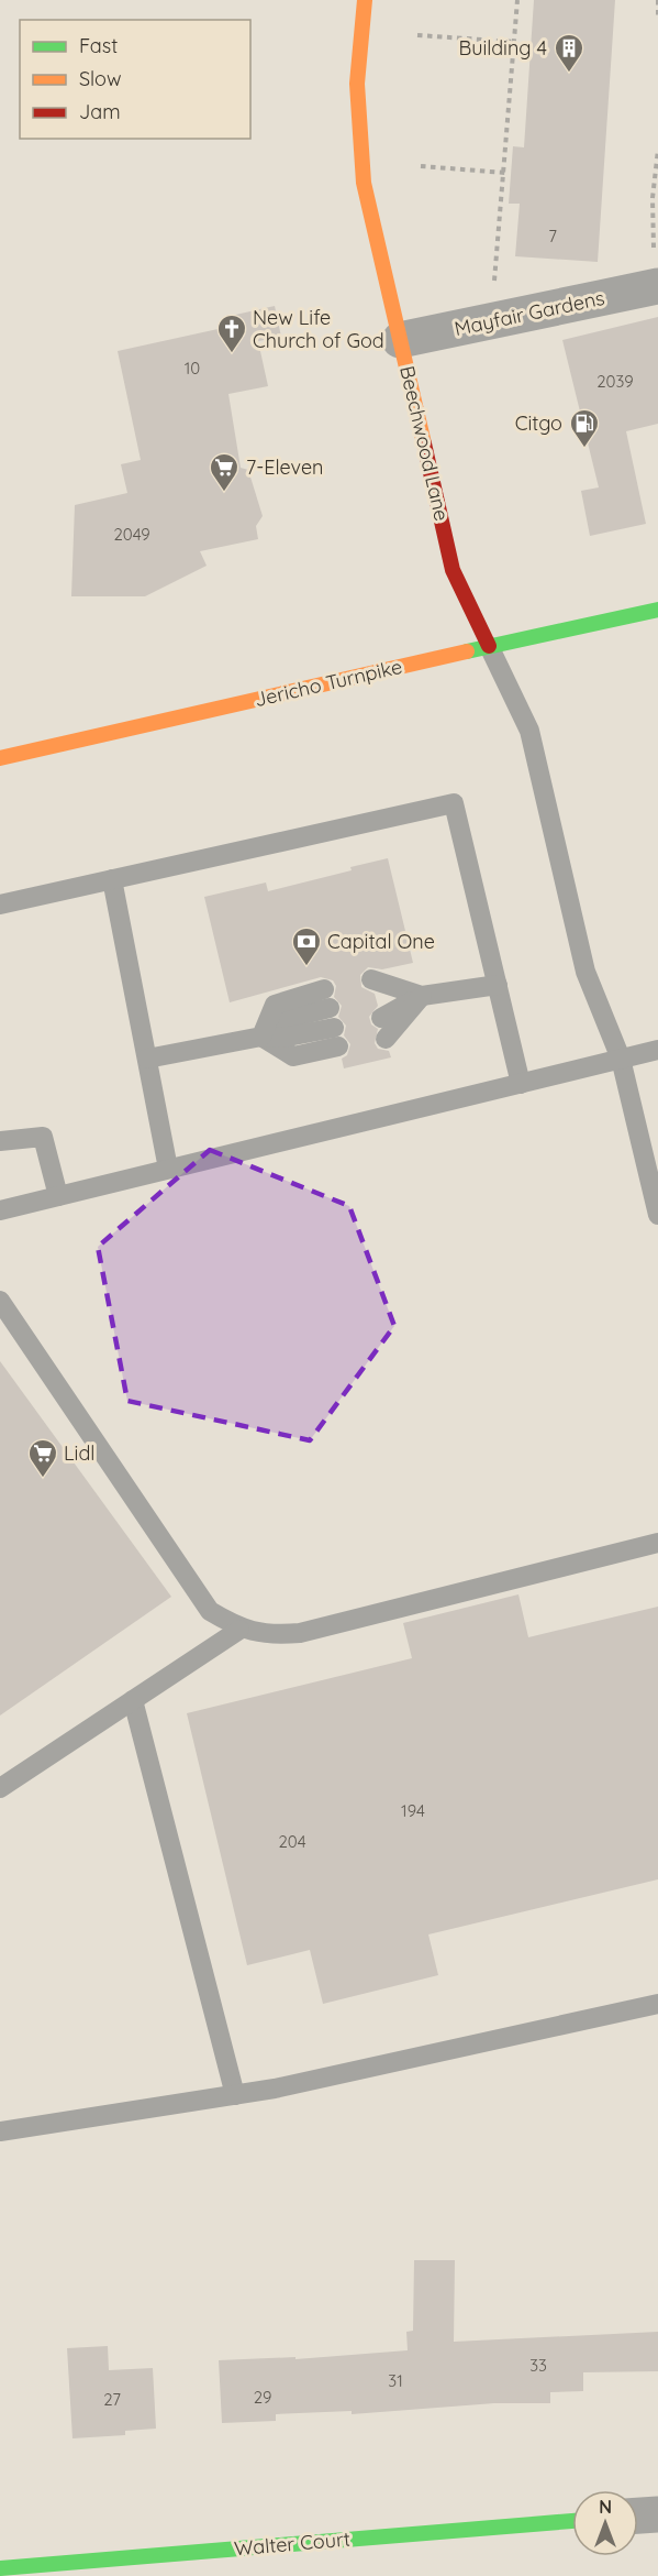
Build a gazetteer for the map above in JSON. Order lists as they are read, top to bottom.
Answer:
{
  "streets": {
    "street": [
      "Mayfair Gardens",
      "Beechwood Lane",
      "Jericho Turnpike",
      "Walter Court"
    ]
  },
  "crossings": [
    ["Mayfair Gardens", "Beechwood Lane"],
    ["Beechwood Lane", "Jericho Turnpike"]
  ],
  "places": {
    "building": ["Building 4"],
    "church": ["New Life Church of God"],
    "fuel station": ["Citgo"],
    "supermarket": ["7-Eleven", "Lidl"],
    "bank": ["Capital One"]
  },
  "house_numbers": [
    "7",
    "10",
    "2039",
    "2049",
    "194",
    "204",
    "33",
    "31",
    "29",
    "27"
  ],
  "legend": ["Fast", "Slow", "Jam"],
  "north": "top"
}
